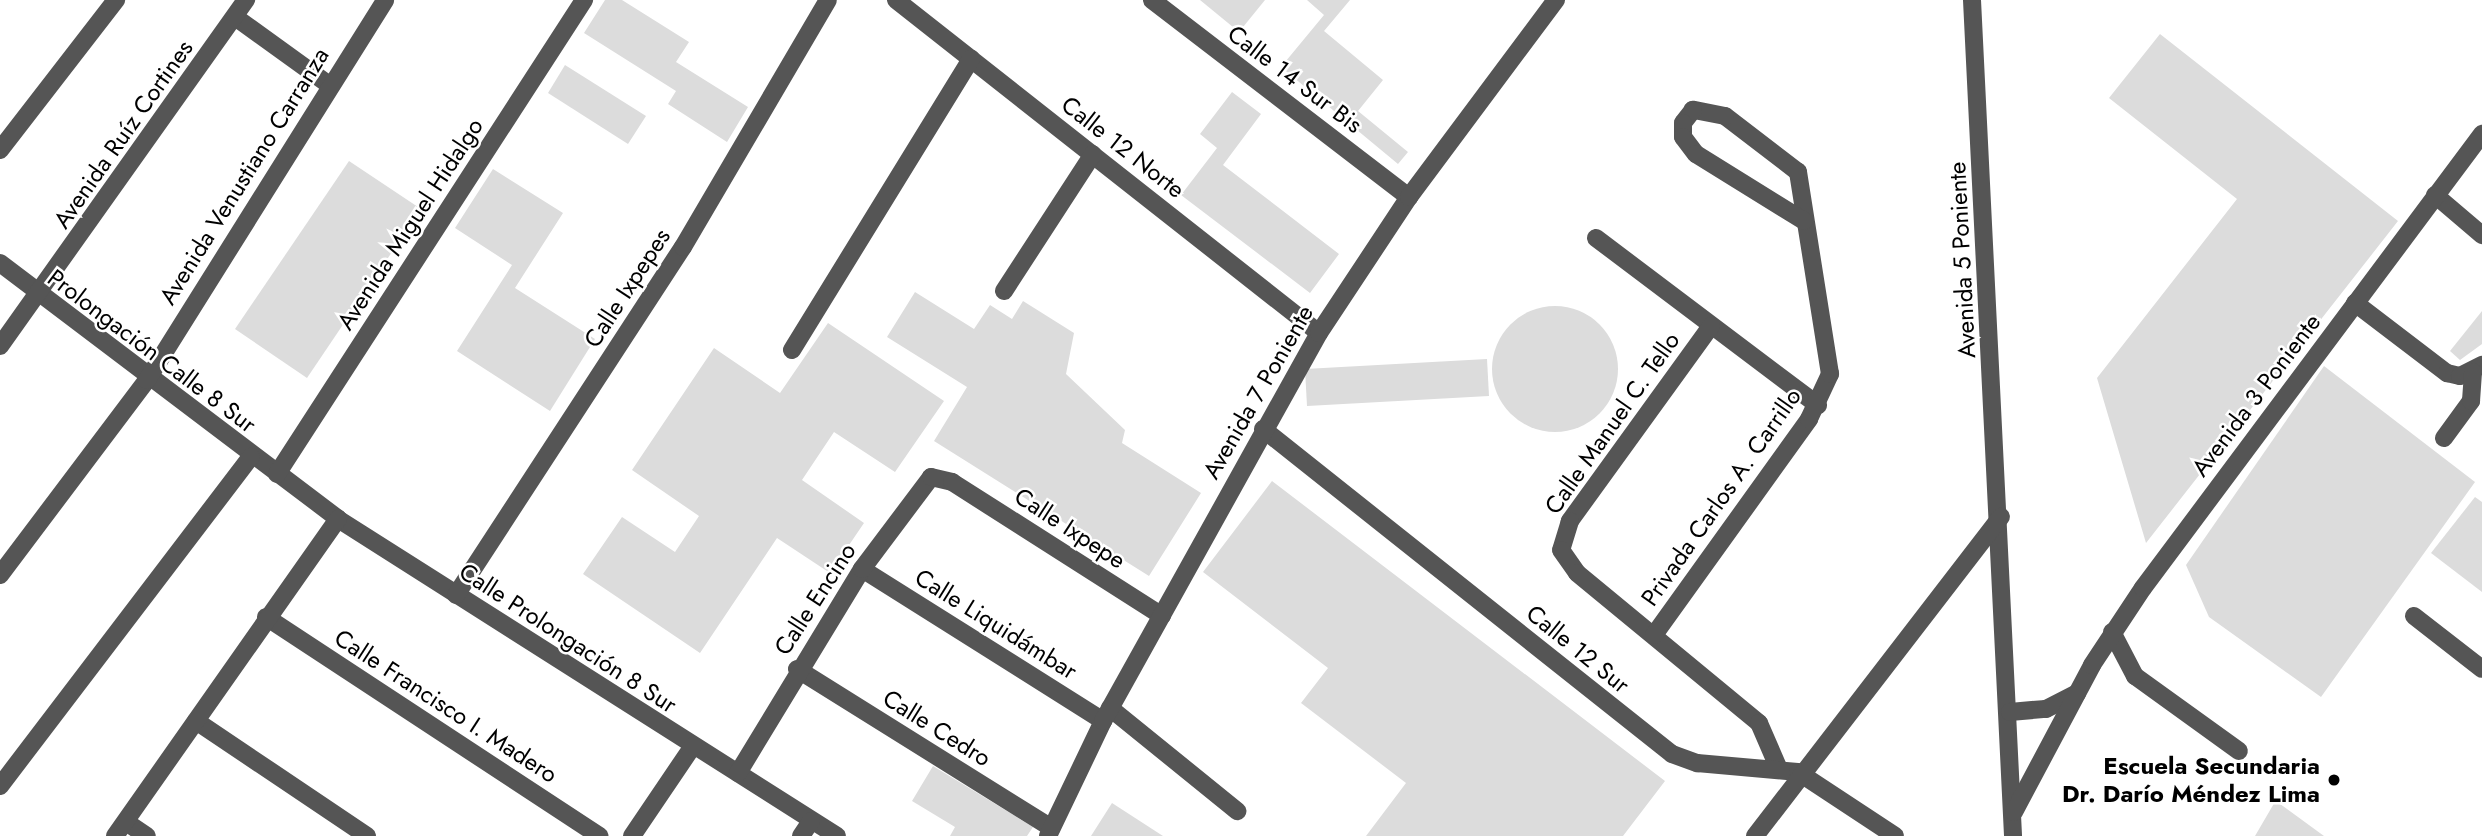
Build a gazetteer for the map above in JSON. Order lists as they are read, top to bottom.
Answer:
{
  "streets": {
    "street": [
      "Calle 14 Sur Bis",
      "Avenida Ruíz Cortines",
      "Calle 12 Norte",
      "Avenida Venustiano Carranza",
      "Avenida Miguel Hidalgo",
      "Avenida 5 Poniente",
      "Calle Ixpepes",
      "Prolongación Calle 8 Sur",
      "Avenida 7 Poniente",
      "Avenida 3 Poniente",
      "Calle Manuel C. Tello",
      "Privada Carlos A. Carrillo",
      "Calle Ixpepe",
      "Calle Encino",
      "Calle Liquidámbar",
      "Calle Prolongación 8 Sur",
      "Calle 12 Sur",
      "Calle Francisco I. Madero",
      "Calle Cedro"
    ]
  },
  "crossings": [
    ["Calle 14 Sur Bis", "Avenida 7 Poniente"],
    ["Avenida Ruíz Cortines", "Prolongación Calle 8 Sur"],
    ["Calle 12 Norte", "Avenida 7 Poniente"],
    ["Avenida Venustiano Carranza", "Prolongación Calle 8 Sur"],
    ["Avenida Miguel Hidalgo", "Prolongación Calle 8 Sur"],
    ["Avenida Miguel Hidalgo", "Calle Prolongación 8 Sur"],
    ["Avenida 5 Poniente", "Avenida 3 Poniente"],
    ["Calle Ixpepes", "Calle Prolongación 8 Sur"],
    ["Prolongación Calle 8 Sur", "Calle Prolongación 8 Sur"],
    ["Avenida 7 Poniente", "Calle Ixpepe"],
    ["Avenida 7 Poniente", "Calle Liquidámbar"],
    ["Avenida 7 Poniente", "Calle 12 Sur"],
    ["Avenida 7 Poniente", "Calle Cedro"],
    ["Calle Manuel C. Tello", "Privada Carlos A. Carrillo"],
    ["Calle Ixpepe", "Calle Encino"],
    ["Calle Encino", "Calle Liquidámbar"],
    ["Calle Encino", "Calle Prolongación 8 Sur"],
    ["Calle Encino", "Calle Cedro"]
  ],
  "places": ["Escuela Secundaria Dr. Darío Méndez Lima"]
}
